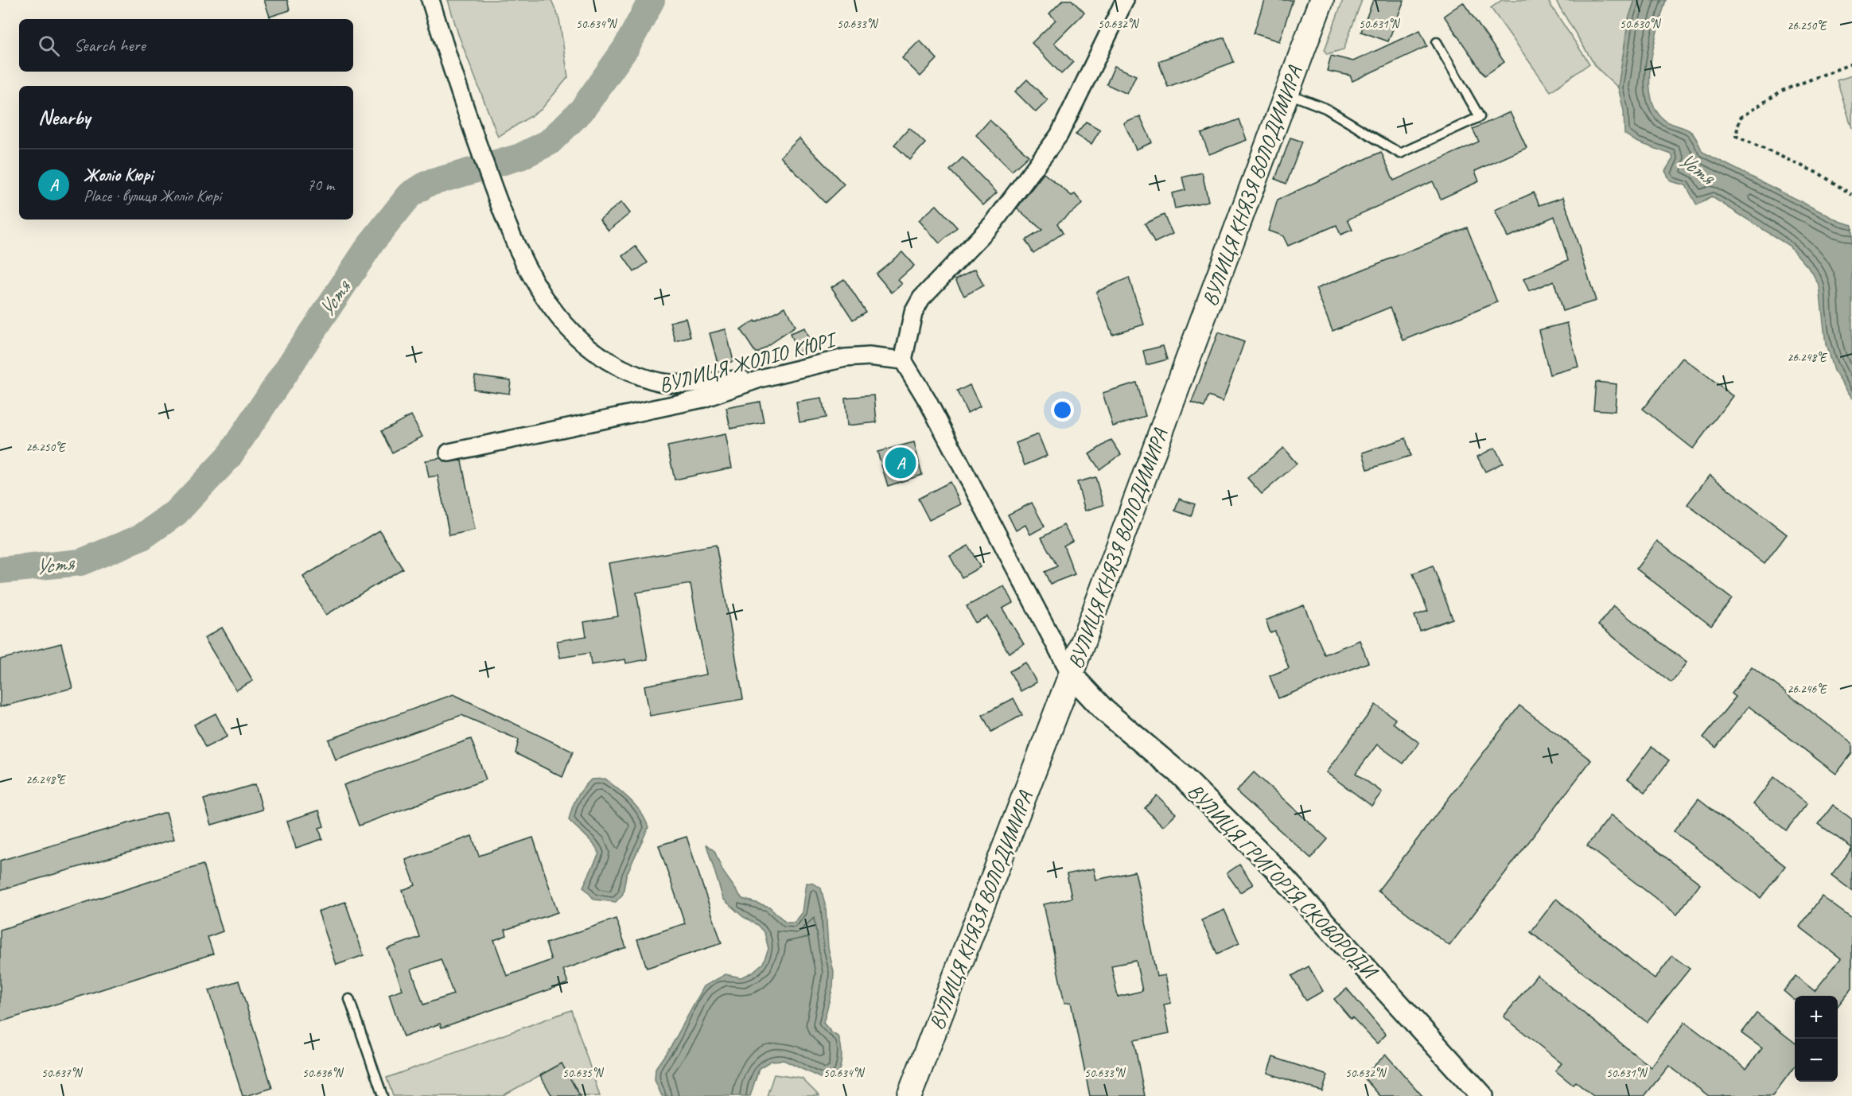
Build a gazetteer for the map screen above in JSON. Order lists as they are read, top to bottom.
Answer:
{
  "streets": {
    "main road": ["ВУЛИЦЯ КНЯЗЯ ВОЛОДИМИРА"],
    "street": ["ВУЛИЦЯ ЖОЛІО КЮРІ", "ВУЛИЦЯ ГРИГОРІЯ СКОВОРОДИ"]
  },
  "crossings": [
    ["ВУЛИЦЯ КНЯЗЯ ВОЛОДИМИРА", "ВУЛИЦЯ ГРИГОРІЯ СКОВОРОДИ"]
  ],
  "water": ["Устя"],
  "page": {
    "search": "Search here",
    "heading": "Nearby",
    "list": [
      {
        "mark": "A",
        "name": "Жоліо Кюрі",
        "note": "Place · вулиця Жоліо Кюрі",
        "value": "70 m"
      }
    ],
    "pins": "A",
    "map_buttons": ["+", "−"]
  },
  "coordinates": [
    "50.634°N",
    "50.633°N",
    "50.632°N",
    "50.631°N",
    "50.630°N",
    "26.250°E",
    "26.248°E",
    "26.246°E",
    "50.637°N",
    "50.636°N",
    "50.635°N"
  ]
}
